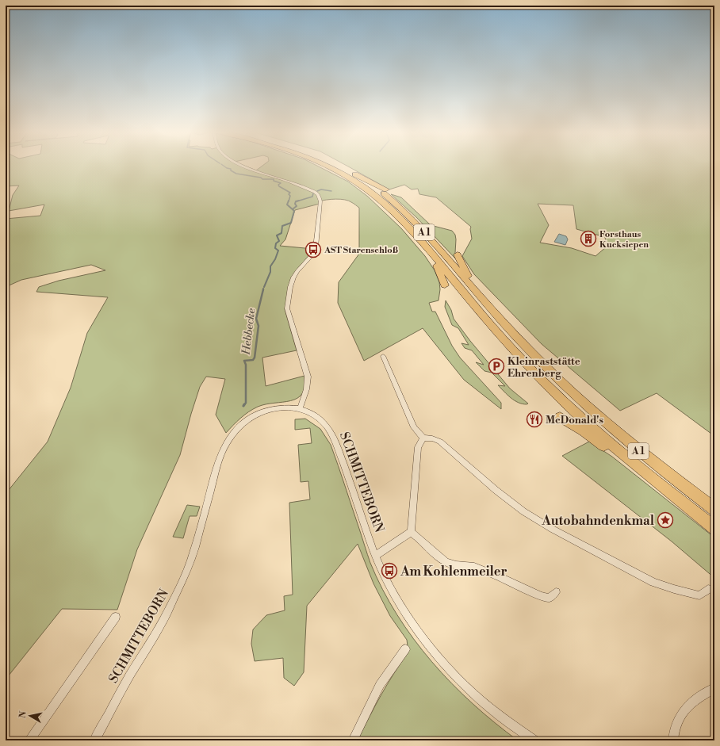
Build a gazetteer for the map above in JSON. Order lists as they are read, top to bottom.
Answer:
{
  "streets": {
    "highway": ["A 1"],
    "street": ["SCHMITTEBORN"]
  },
  "water": ["Hebbecke"],
  "places": {
    "building": ["Forsthaus Kucksiepen"],
    "bus stop": ["AST Starenschloß", "Am Kohlenmeiler"],
    "parking": ["Kleinraststätte Ehrenberg"],
    "restaurant": ["McDonald's"],
    "place": ["Autobahndenkmal"]
  },
  "north": "left"
}
